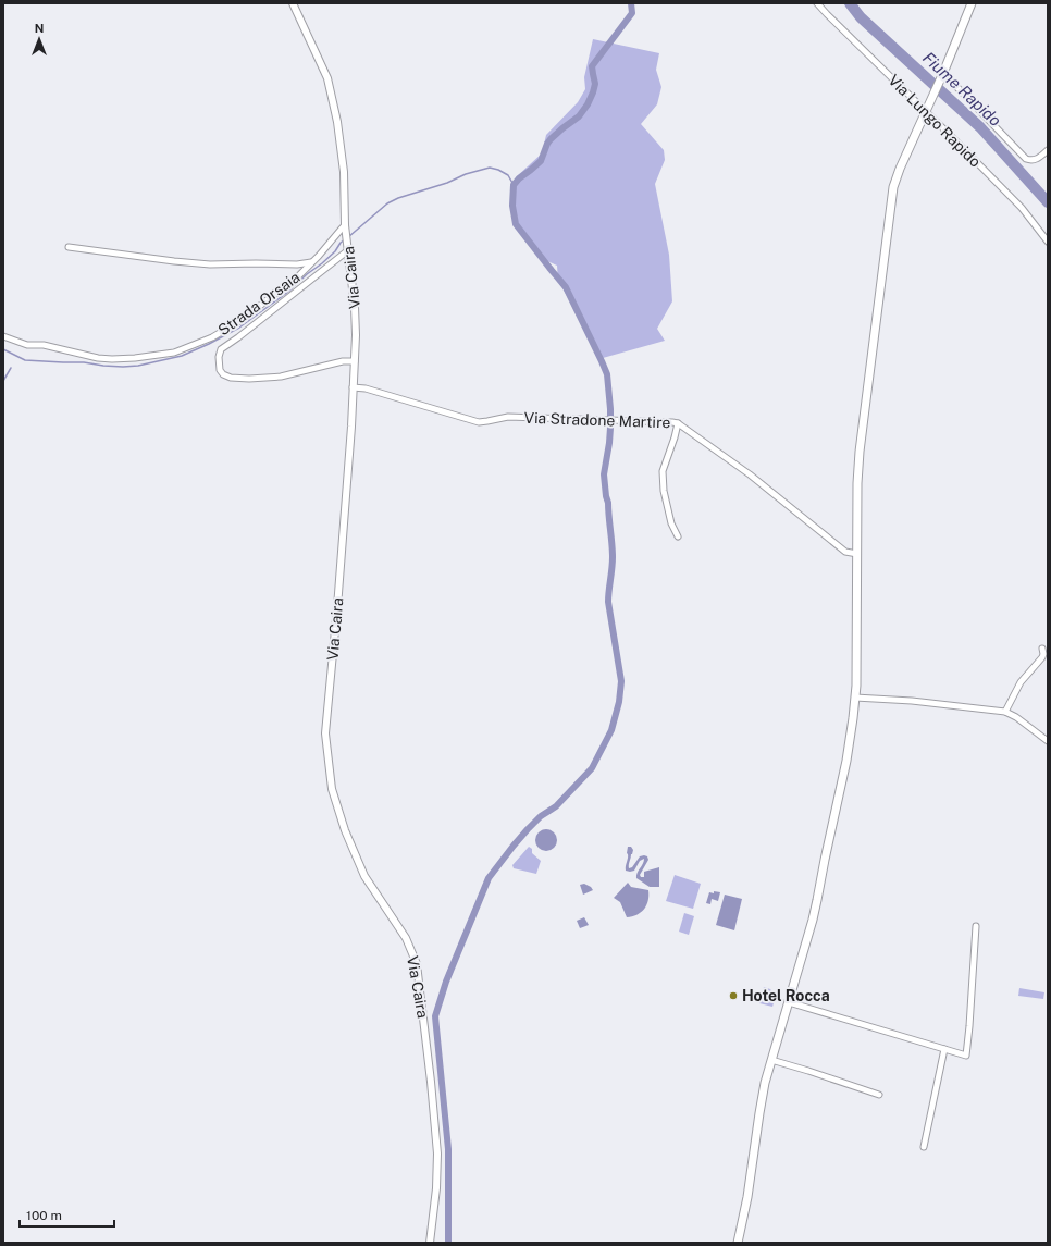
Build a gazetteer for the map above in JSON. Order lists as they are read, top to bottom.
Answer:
{
  "streets": {
    "street": [
      "Via Lungo Rapido",
      "Via Caira",
      "Strada Orsaia",
      "Via Stradone Martire"
    ]
  },
  "crossings": [
    ["Via Caira", "Strada Orsaia"],
    ["Via Caira", "Via Stradone Martire"]
  ],
  "water": ["Fiume Rapido"],
  "places": ["Hotel Rocca"],
  "scale_bar": "100 m",
  "north": "top"
}
